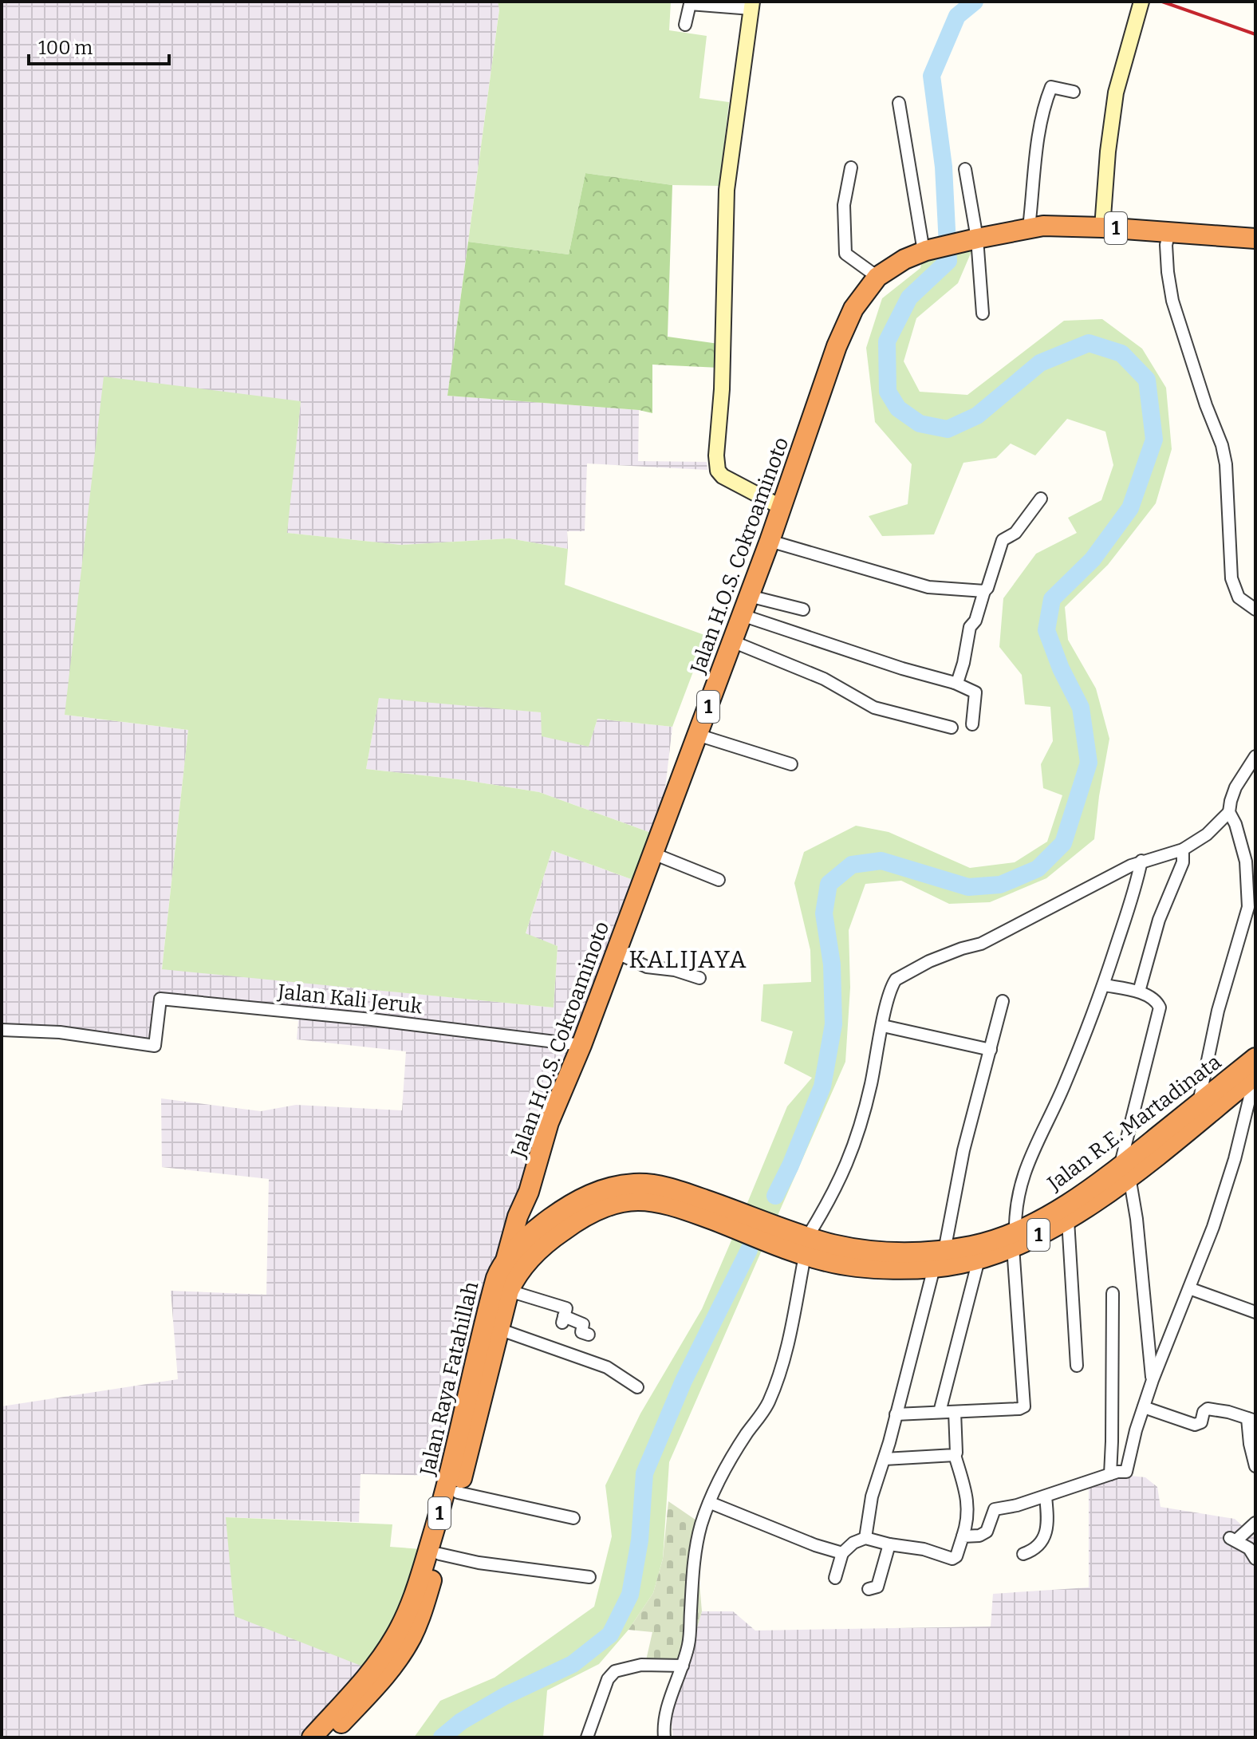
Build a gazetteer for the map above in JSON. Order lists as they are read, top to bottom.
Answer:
{
  "streets": {
    "highway": [
      "1",
      "Jalan H.O.S. Cokroaminoto",
      "Jalan R.E. Martadinata",
      "Jalan Raya Fatahillah"
    ],
    "street": ["Jalan Kali Jeruk"]
  },
  "crossings": [
    ["1", "Jalan H.O.S. Cokroaminoto"],
    ["Jalan H.O.S. Cokroaminoto", "Jalan Kali Jeruk"],
    ["Jalan H.O.S. Cokroaminoto", "Jalan R.E. Martadinata"],
    ["Jalan H.O.S. Cokroaminoto", "Jalan Raya Fatahillah"],
    ["Jalan R.E. Martadinata", "Jalan Raya Fatahillah"]
  ],
  "districts": ["KALIJAYA"],
  "scale_bar": "100 m"
}
